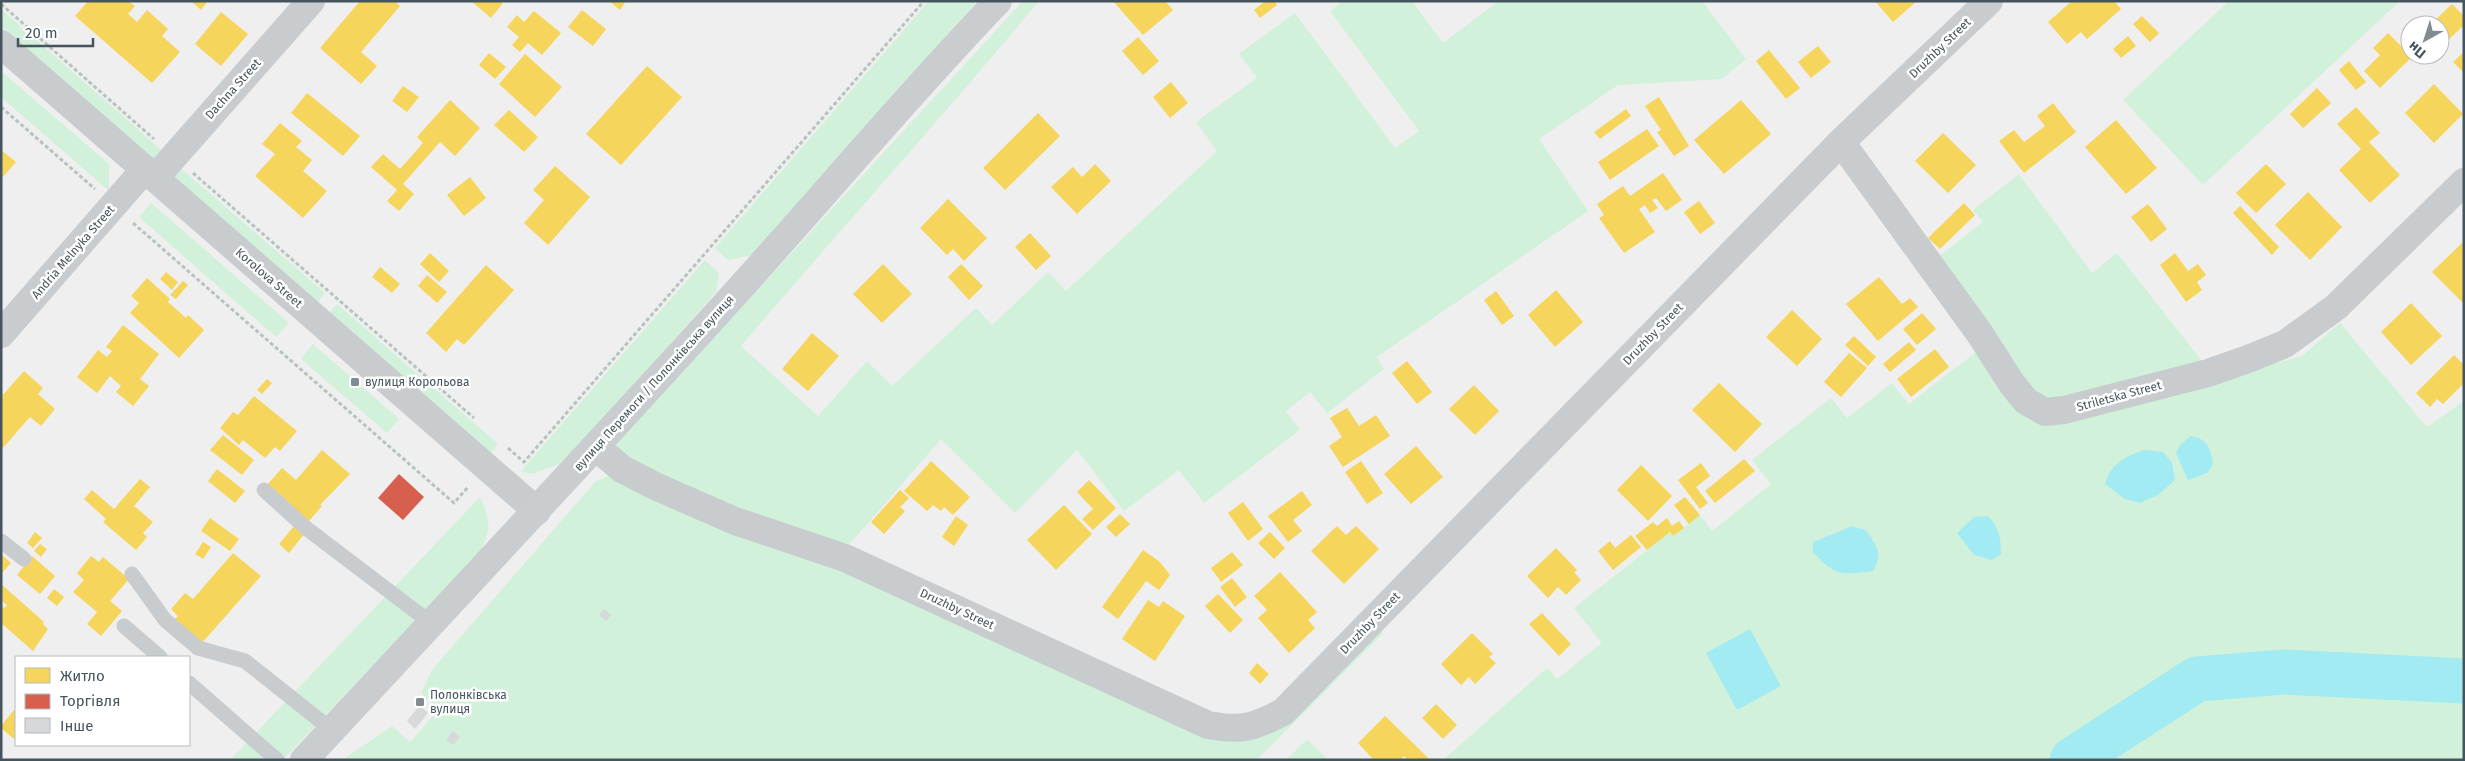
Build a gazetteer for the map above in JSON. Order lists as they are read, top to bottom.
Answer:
{
  "streets": {
    "main road": ["вулиця Перемоги / Полонківська вулиця"],
    "street": [
      "Druzhby Street",
      "Dachna Street",
      "Andria Melnyka Street",
      "Korolova Street",
      "Striletska Street"
    ]
  },
  "crossings": [
    ["Druzhby Street", "вулиця Перемоги / Полонківська вулиця"],
    ["Druzhby Street", "Striletska Street"],
    ["Dachna Street", "Andria Melnyka Street"],
    ["Dachna Street", "Korolova Street"],
    ["Andria Melnyka Street", "Korolova Street"],
    ["Korolova Street", "вулиця Перемоги / Полонківська вулиця"]
  ],
  "places": {
    "transit": ["вулиця Корольова", "Полонківська вулиця"]
  },
  "legend": ["Житло", "Торгівля", "Інше"],
  "scale_bar": "20 m",
  "north": "bottom left"
}
